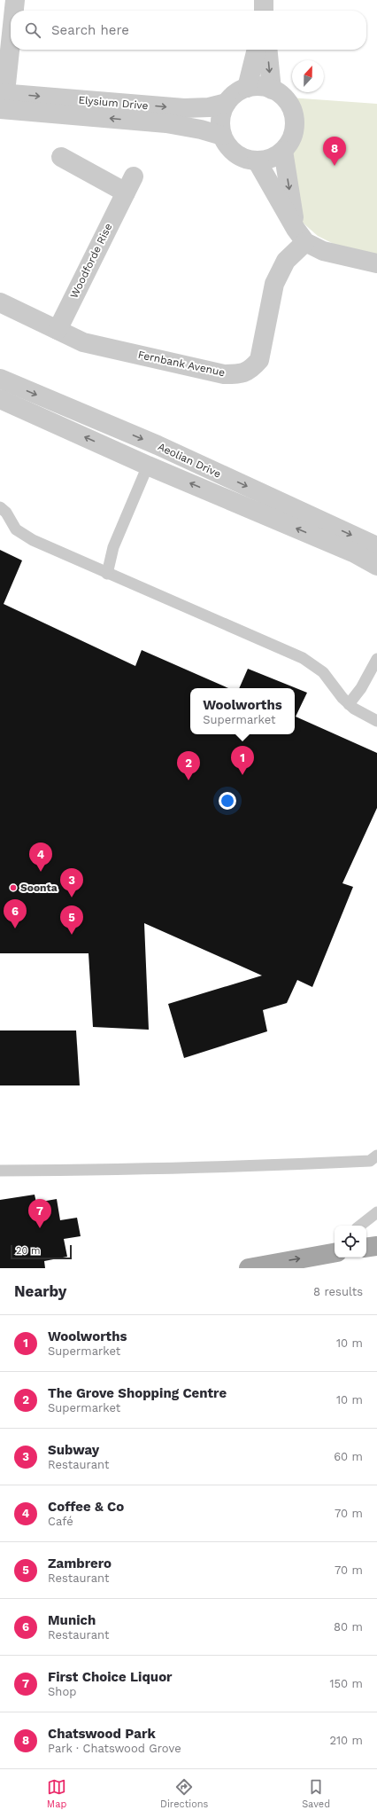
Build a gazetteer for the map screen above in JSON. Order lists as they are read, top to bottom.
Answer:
{
  "streets": {
    "street": [
      "Elysium Drive",
      "Woodforde Rise",
      "Fernbank Avenue",
      "Aeolian Drive"
    ]
  },
  "crossings": [
    ["Woodforde Rise", "Fernbank Avenue"]
  ],
  "places": ["Soonta"],
  "scale_bar": "20 m",
  "north": "top",
  "page": {
    "search": "Search here",
    "pins": [
      "8",
      "1",
      "2",
      "4",
      "3",
      "6",
      "5",
      "7"
    ],
    "popup": ["Woolworths", "Supermarket"],
    "scale": "20 m",
    "heading": ["Nearby", "8 results"],
    "list": [
      {
        "mark": "1",
        "name": "Woolworths",
        "note": "Supermarket",
        "value": "10 m"
      },
      {
        "mark": "2",
        "name": "The Grove Shopping Centre",
        "note": "Supermarket",
        "value": "10 m"
      },
      {
        "mark": "3",
        "name": "Subway",
        "note": "Restaurant",
        "value": "60 m"
      },
      {
        "mark": "4",
        "name": "Coffee & Co",
        "note": "Café",
        "value": "70 m"
      },
      {
        "mark": "5",
        "name": "Zambrero",
        "note": "Restaurant",
        "value": "70 m"
      },
      {
        "mark": "6",
        "name": "Munich",
        "note": "Restaurant",
        "value": "80 m"
      },
      {
        "mark": "7",
        "name": "First Choice Liquor",
        "note": "Shop",
        "value": "150 m"
      },
      {
        "mark": "8",
        "name": "Chatswood Park",
        "note": "Park · Chatswood Grove",
        "value": "210 m"
      }
    ],
    "nav": ["Map", "Directions", "Saved"]
  }
}
